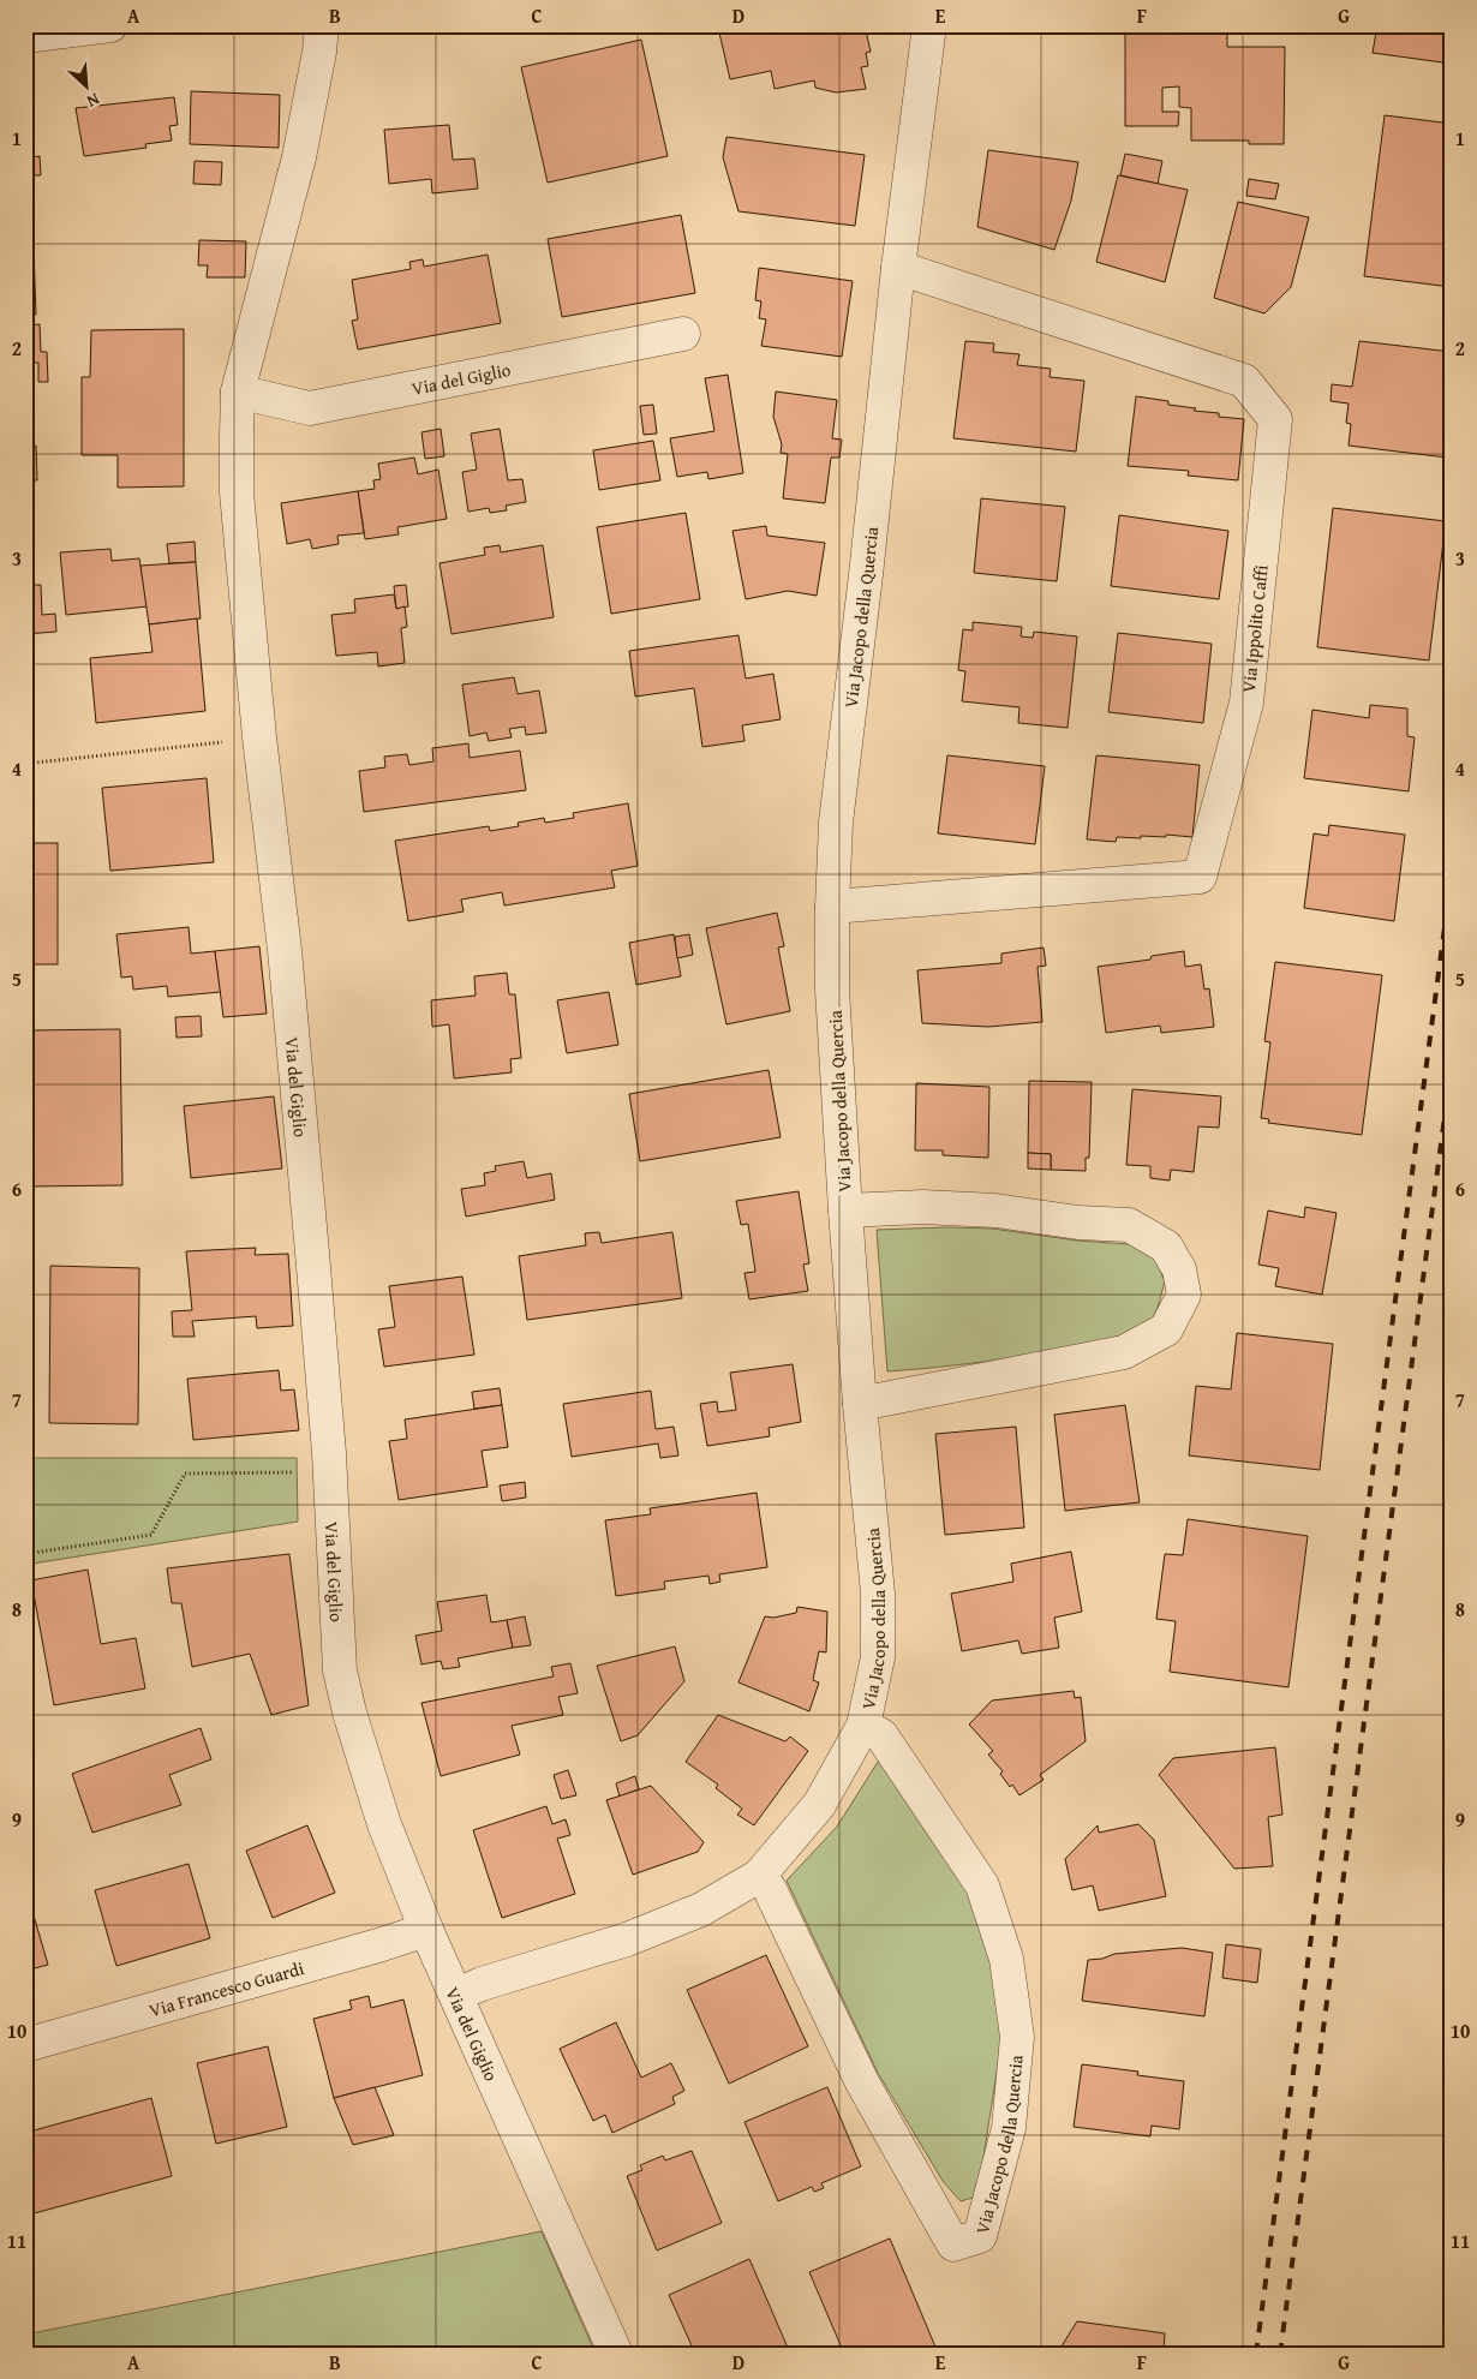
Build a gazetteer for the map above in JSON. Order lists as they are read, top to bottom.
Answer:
{
  "streets": {
    "street": [
      "Via del Giglio",
      "Via Jacopo della Quercia",
      "Via Ippolito Caffi",
      "Via Francesco Guardi"
    ]
  },
  "crossings": [
    ["Via del Giglio", "Via Jacopo della Quercia"],
    ["Via del Giglio", "Via Francesco Guardi"],
    ["Via Jacopo della Quercia", "Via Ippolito Caffi"]
  ],
  "north": "bottom right",
  "grid": {
    "columns": [
      "A",
      "B",
      "C",
      "D",
      "E",
      "F",
      "G"
    ],
    "rows": [
      "1",
      "2",
      "3",
      "4",
      "5",
      "6",
      "7",
      "8",
      "9",
      "10",
      "11"
    ]
  }
}
